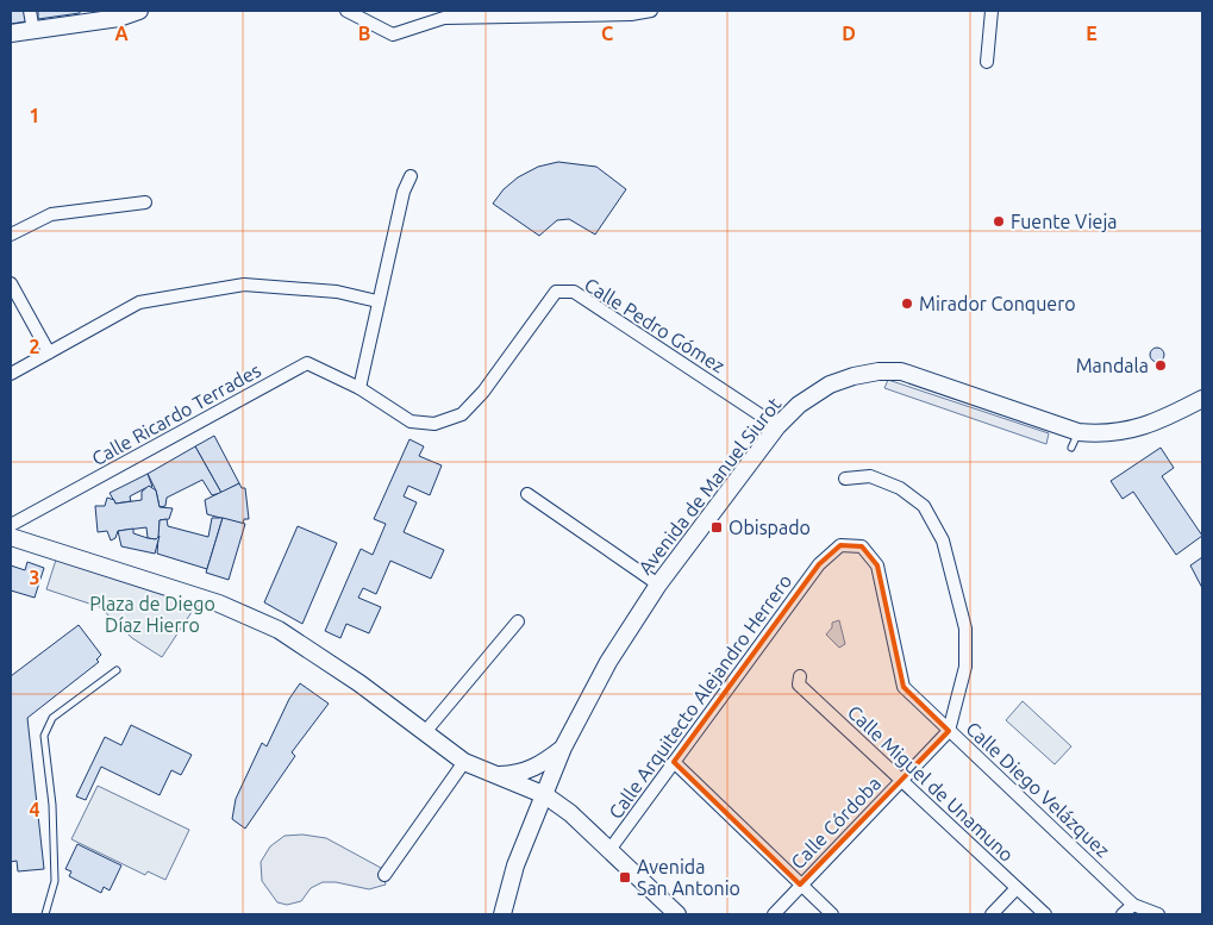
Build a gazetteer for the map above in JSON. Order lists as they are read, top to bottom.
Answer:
{
  "streets": {
    "street": [
      "Calle Pedro Gómez",
      "Calle Ricardo Terrades",
      "Avenida de Manuel Siurot",
      "Calle Arquitecto Alejandro Herrero",
      "Calle Miguel de Unamuno",
      "Calle Diego Velázquez",
      "Calle Córdoba"
    ]
  },
  "crossings": [
    ["Calle Pedro Gómez", "Calle Ricardo Terrades"],
    ["Calle Pedro Gómez", "Avenida de Manuel Siurot"],
    ["Calle Arquitecto Alejandro Herrero", "Calle Diego Velázquez"],
    ["Calle Arquitecto Alejandro Herrero", "Calle Córdoba"],
    ["Calle Miguel de Unamuno", "Calle Córdoba"],
    ["Calle Diego Velázquez", "Calle Córdoba"]
  ],
  "parks": ["Plaza de Diego Díaz Hierro"],
  "places": {
    "other": ["Fuente Vieja", "Mirador Conquero", "Mandala"],
    "transit": ["Obispado", "Avenida San Antonio"]
  },
  "grid": {
    "columns": [
      "A",
      "B",
      "C",
      "D",
      "E"
    ],
    "rows": [
      "1",
      "2",
      "3",
      "4"
    ]
  }
}
